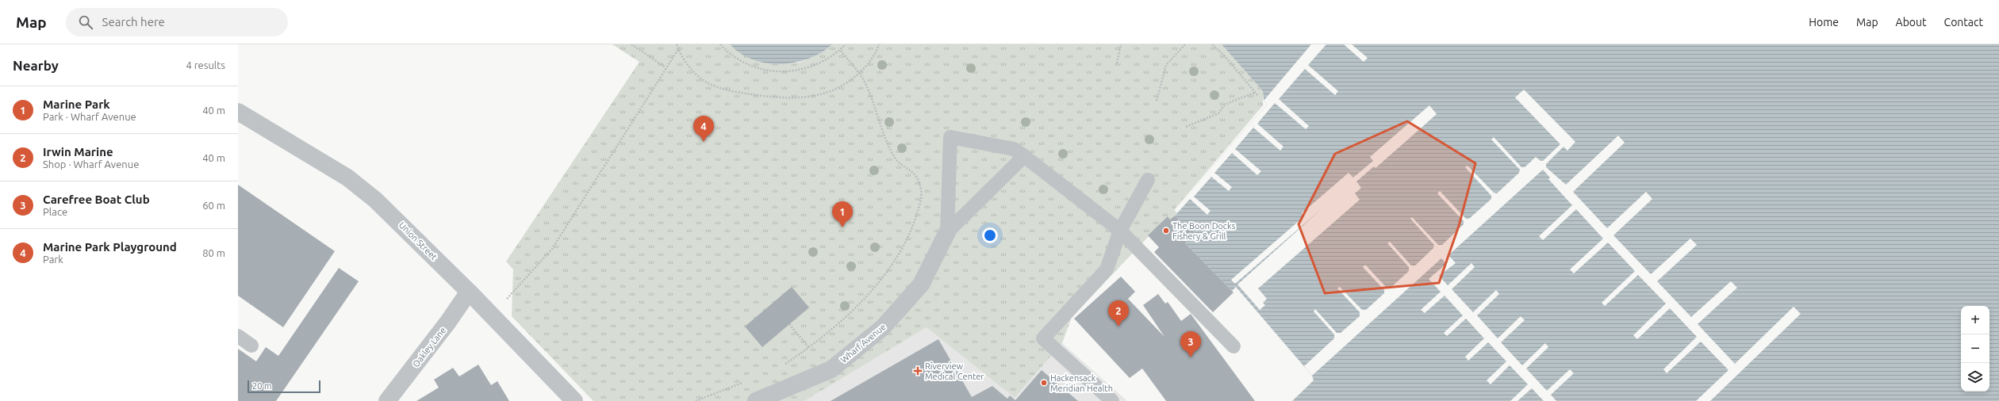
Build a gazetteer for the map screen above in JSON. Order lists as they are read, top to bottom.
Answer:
{
  "streets": {
    "street": ["Union Street", "Wharf Avenue", "Oakley Lane"]
  },
  "crossings": [
    ["Union Street", "Oakley Lane"]
  ],
  "places": {
    "other": ["The Boon Docks Fishery & Grill", "Hackensack Meridian Health"],
    "health": ["Riverview Medical Center"]
  },
  "scale_bar": "20 m",
  "page": {
    "header": "Map",
    "search": "Search here",
    "nav": [
      "Home",
      "Map",
      "About",
      "Contact"
    ],
    "heading": ["Nearby", "4 results"],
    "list": [
      {
        "mark": "1",
        "name": "Marine Park",
        "note": "Park · Wharf Avenue",
        "value": "40 m"
      },
      {
        "mark": "2",
        "name": "Irwin Marine",
        "note": "Shop · Wharf Avenue",
        "value": "40 m"
      },
      {
        "mark": "3",
        "name": "Carefree Boat Club",
        "note": "Place",
        "value": "60 m"
      },
      {
        "mark": "4",
        "name": "Marine Park Playground",
        "note": "Park",
        "value": "80 m"
      }
    ],
    "pins": [
      "4",
      "1",
      "2",
      "3"
    ],
    "map_buttons": ["+", "−"],
    "scale": "20 m"
  }
}
